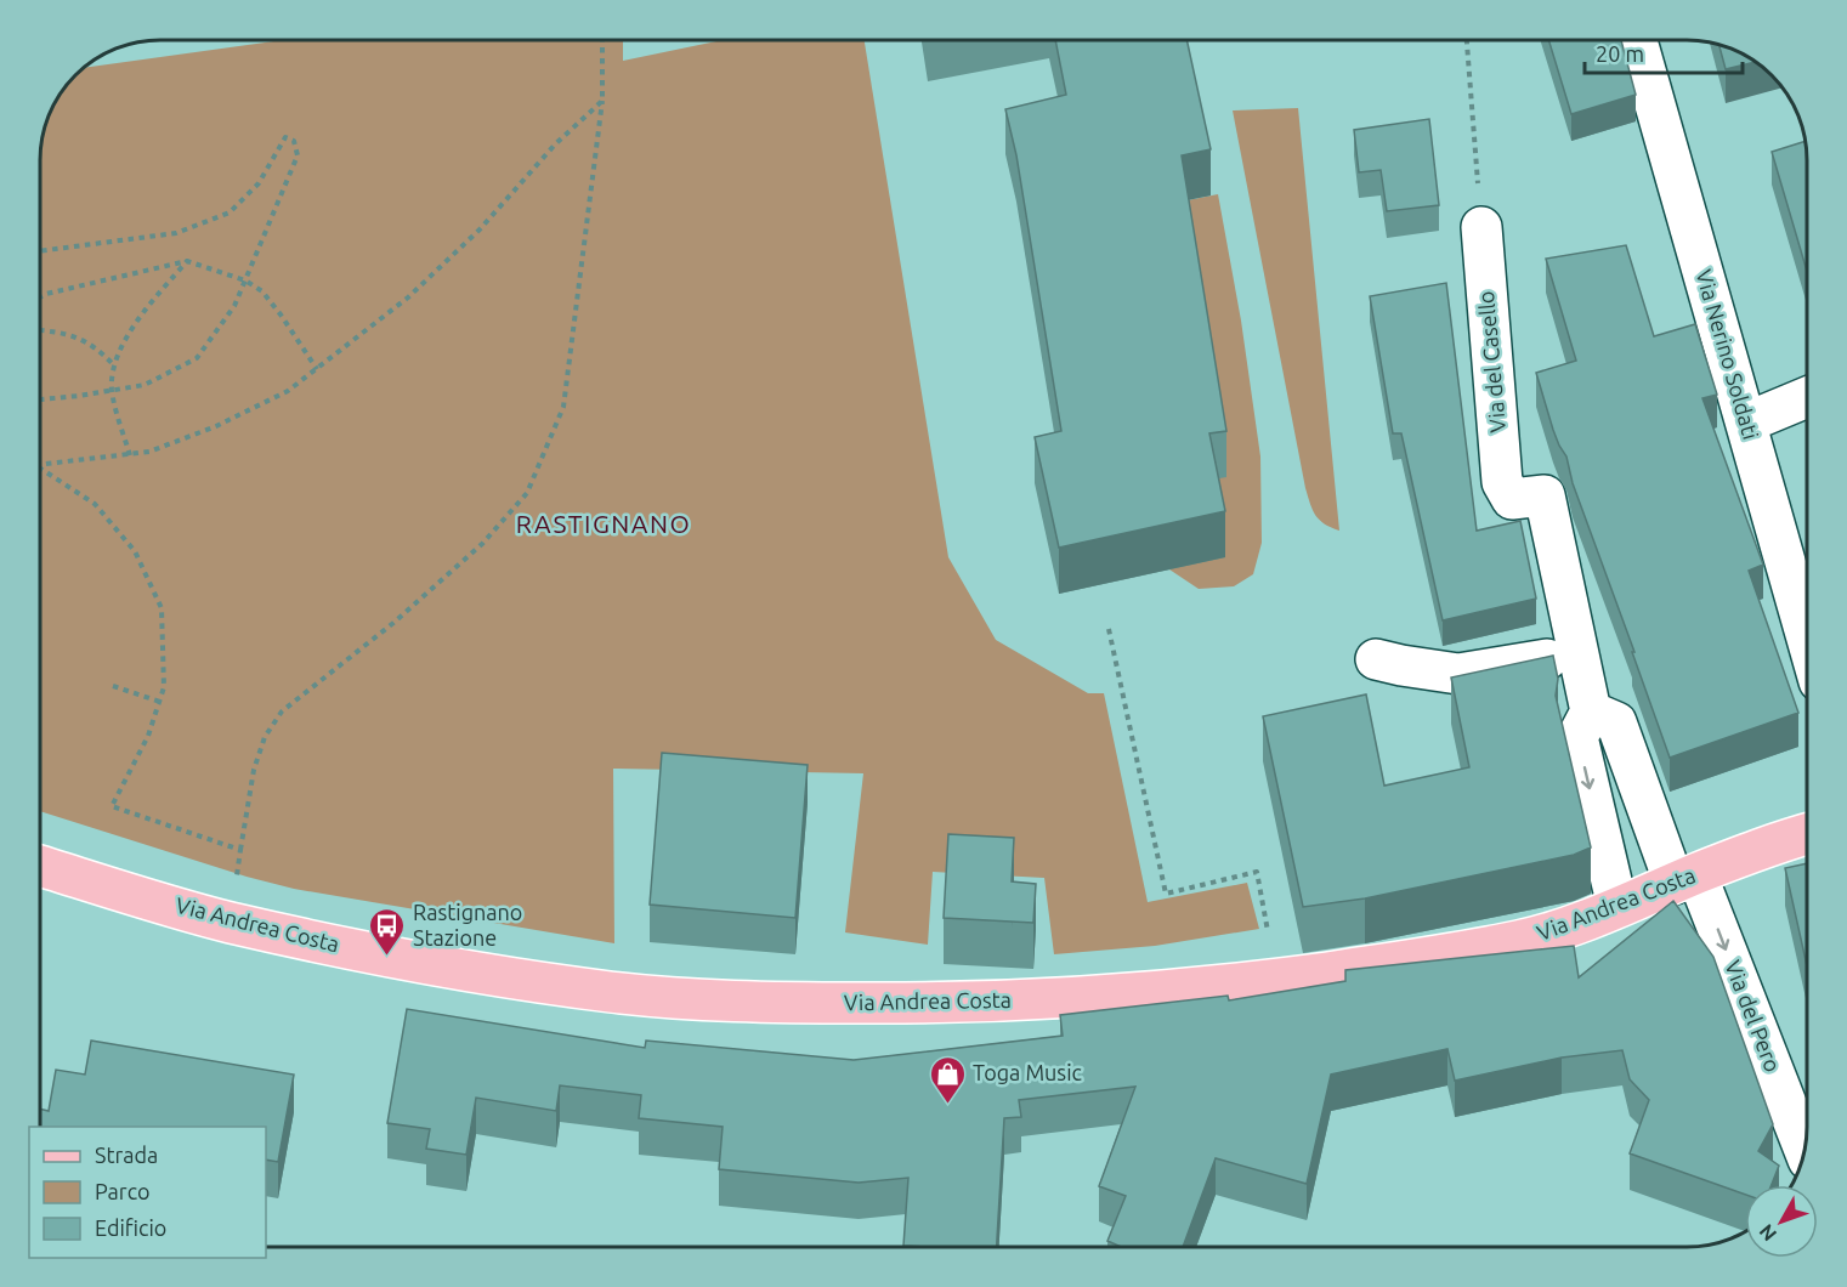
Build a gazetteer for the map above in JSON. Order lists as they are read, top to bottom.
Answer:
{
  "streets": {
    "main road": ["Via Andrea Costa"],
    "street": ["Via Nerino Soldati", "Via del Casello", "Via del Pero"]
  },
  "crossings": [
    ["Via Andrea Costa", "Via del Pero"]
  ],
  "one_way": ["Via del Pero"],
  "districts": ["RASTIGNANO"],
  "places": {
    "bus stop": ["Rastignano Stazione"],
    "shop": ["Toga Music"]
  },
  "legend": ["Strada", "Parco", "Edificio"],
  "scale_bar": "20 m",
  "north": "bottom left"
}
